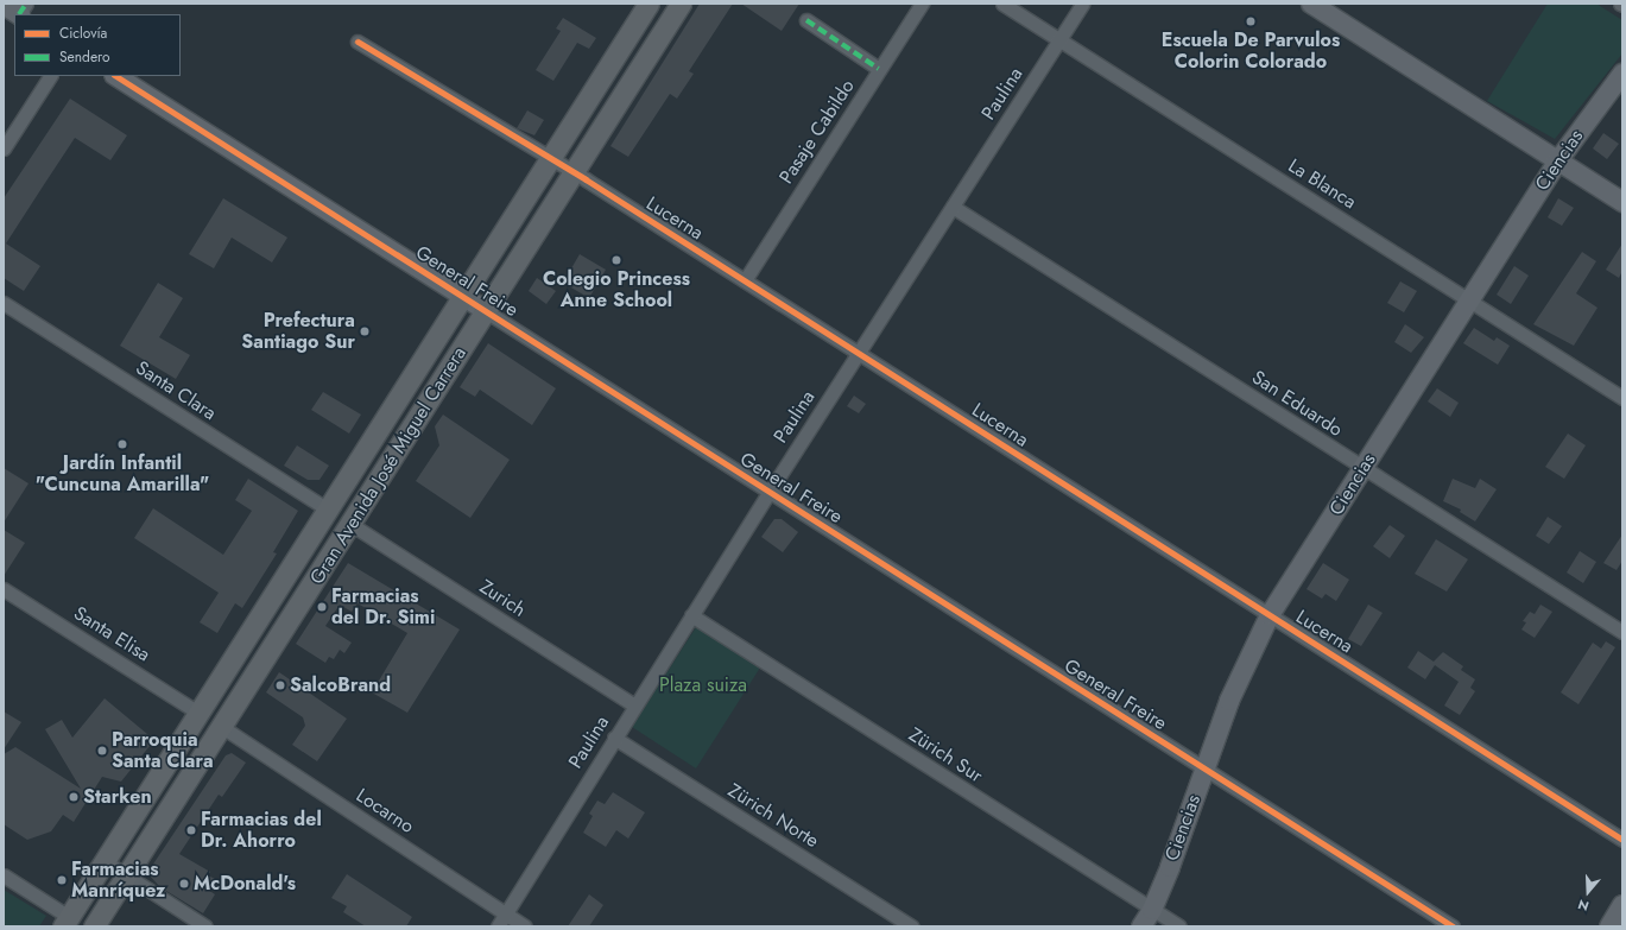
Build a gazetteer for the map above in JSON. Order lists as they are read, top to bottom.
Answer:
{
  "streets": {
    "main road": ["Gran Avenida José Miguel Carrera"],
    "street": [
      "Paulina",
      "Pasaje Cabildo",
      "Ciencias",
      "La Blanca",
      "Lucerna",
      "General Freire",
      "Santa Clara",
      "San Eduardo",
      "Zurich",
      "Santa Elisa",
      "Zürich Sur",
      "Locarno",
      "Zürich Norte"
    ]
  },
  "crossings": [
    ["Paulina", "La Blanca"],
    ["Paulina", "Lucerna"],
    ["Paulina", "General Freire"],
    ["Paulina", "San Eduardo"],
    ["Paulina", "Zurich"],
    ["Paulina", "Zürich Sur"],
    ["Paulina", "Locarno"],
    ["Paulina", "Zürich Norte"],
    ["Pasaje Cabildo", "Lucerna"],
    ["Ciencias", "La Blanca"],
    ["Ciencias", "Lucerna"],
    ["Ciencias", "General Freire"],
    ["Ciencias", "San Eduardo"],
    ["Ciencias", "Zürich Sur"],
    ["Lucerna", "Gran Avenida José Miguel Carrera"],
    ["General Freire", "Gran Avenida José Miguel Carrera"],
    ["Santa Clara", "Gran Avenida José Miguel Carrera"],
    ["Gran Avenida José Miguel Carrera", "Zurich"],
    ["Gran Avenida José Miguel Carrera", "Santa Elisa"],
    ["Gran Avenida José Miguel Carrera", "Locarno"]
  ],
  "parks": ["Plaza suiza"],
  "places": [
    "Escuela De Parvulos Colorin Colorado",
    "Colegio Princess Anne School",
    "Prefectura Santiago Sur",
    "Jardín Infantil \"Cuncuna Amarilla\"",
    "Farmacias del Dr. Simi",
    "SalcoBrand",
    "Parroquia Santa Clara",
    "Starken",
    "Farmacias del Dr. Ahorro",
    "Farmacias Manríquez",
    "McDonald's"
  ],
  "legend": ["Ciclovía", "Sendero"],
  "north": "bottom"
}
